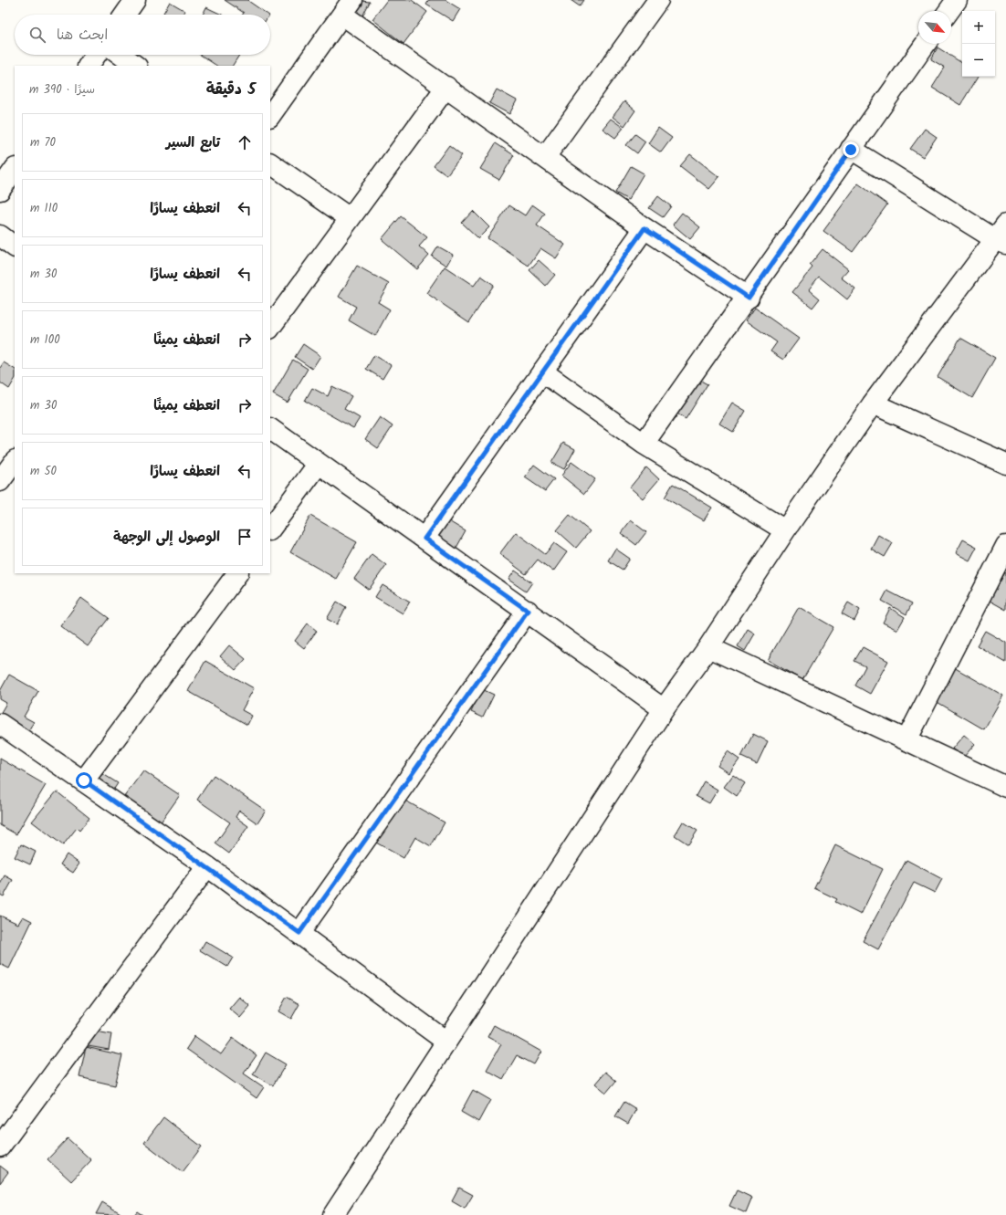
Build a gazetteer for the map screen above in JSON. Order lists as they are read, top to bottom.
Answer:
{
  "north": "bottom right",
  "page": {
    "map_buttons": ["+", "−"],
    "search": "ابحث هنا",
    "heading": ["5 دقيقة", "سيرًا · 390 m"],
    "list": [
      ["تابع السير", "70 m"],
      ["انعطف يسارًا", "110 m"],
      ["انعطف يسارًا", "30 m"],
      ["انعطف يمينًا", "100 m"],
      ["انعطف يمينًا", "30 m"],
      ["انعطف يسارًا", "50 m"],
      "الوصول إلى الوجهة"
    ]
  }
}
